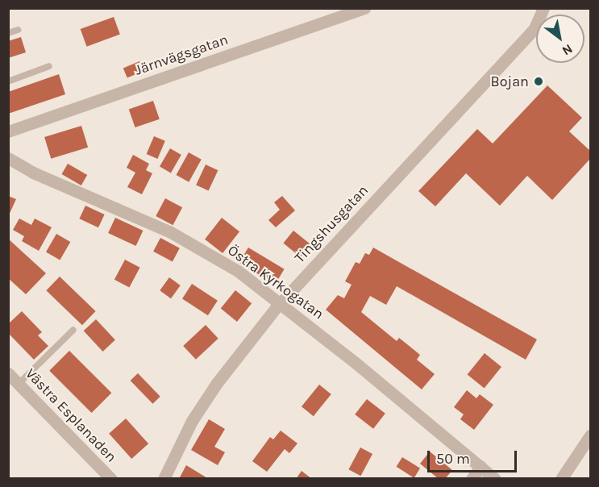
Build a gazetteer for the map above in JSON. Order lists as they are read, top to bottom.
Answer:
{
  "streets": {
    "street": [
      "Järnvägsgatan",
      "Tingshusgatan",
      "Östra Kyrkogatan",
      "Västra Esplanaden"
    ]
  },
  "crossings": [
    ["Tingshusgatan", "Östra Kyrkogatan"]
  ],
  "places": ["Bojan"],
  "scale_bar": "50 m",
  "north": "bottom right"
}
